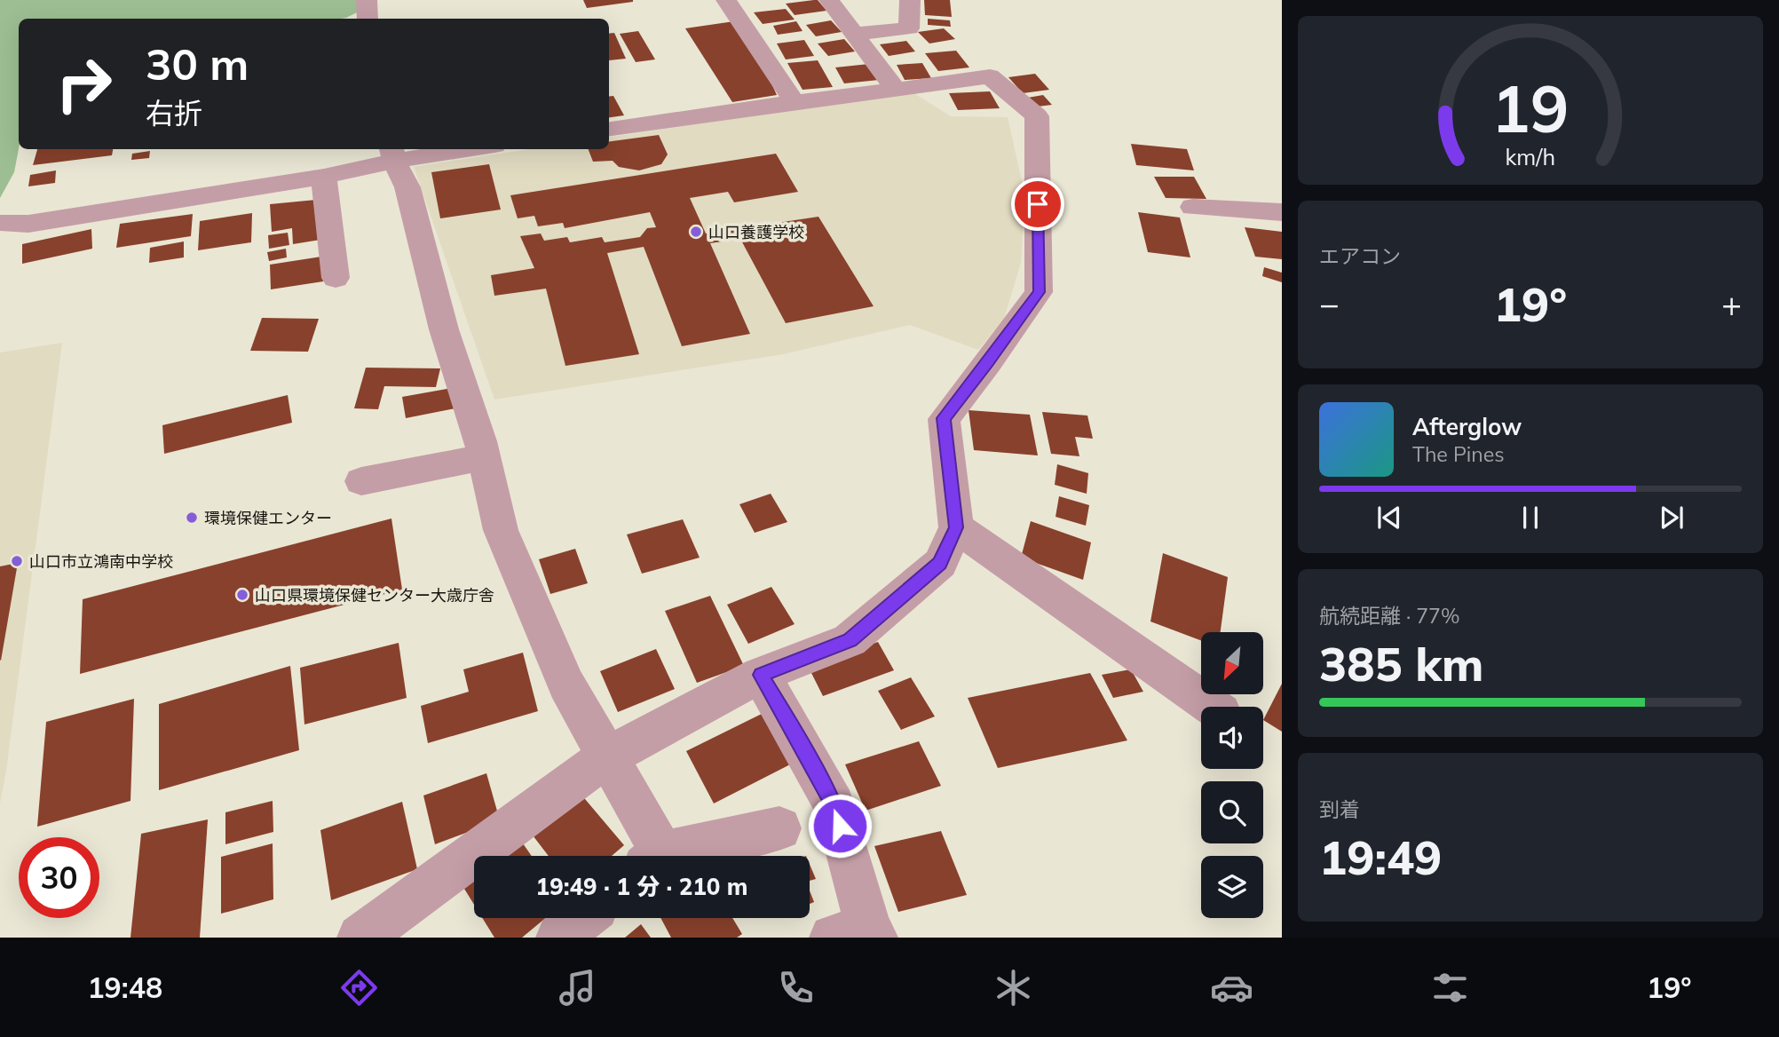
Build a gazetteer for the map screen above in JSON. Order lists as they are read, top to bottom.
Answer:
{
  "places": [
    "山口養護学校",
    "環境保健エンター",
    "山口市立鴻南中学校",
    "山口県環境保健センター大歳庁舎"
  ],
  "north": "bottom left",
  "page": {
    "turn": ["30 m", "右折"],
    "tile": [
      "エアコン",
      ["航続距離 · 77%", "385 km"],
      ["到着", "19:49"]
    ],
    "heat": ["−", "19°", "+"],
    "song": ["Afterglow", "The Pines"],
    "limit": "30",
    "trip": "19:49 · 1 分 · 210 m",
    "tabs": ["19:48", "19°"],
    "gauge": ["19", "km/h"]
  }
}
